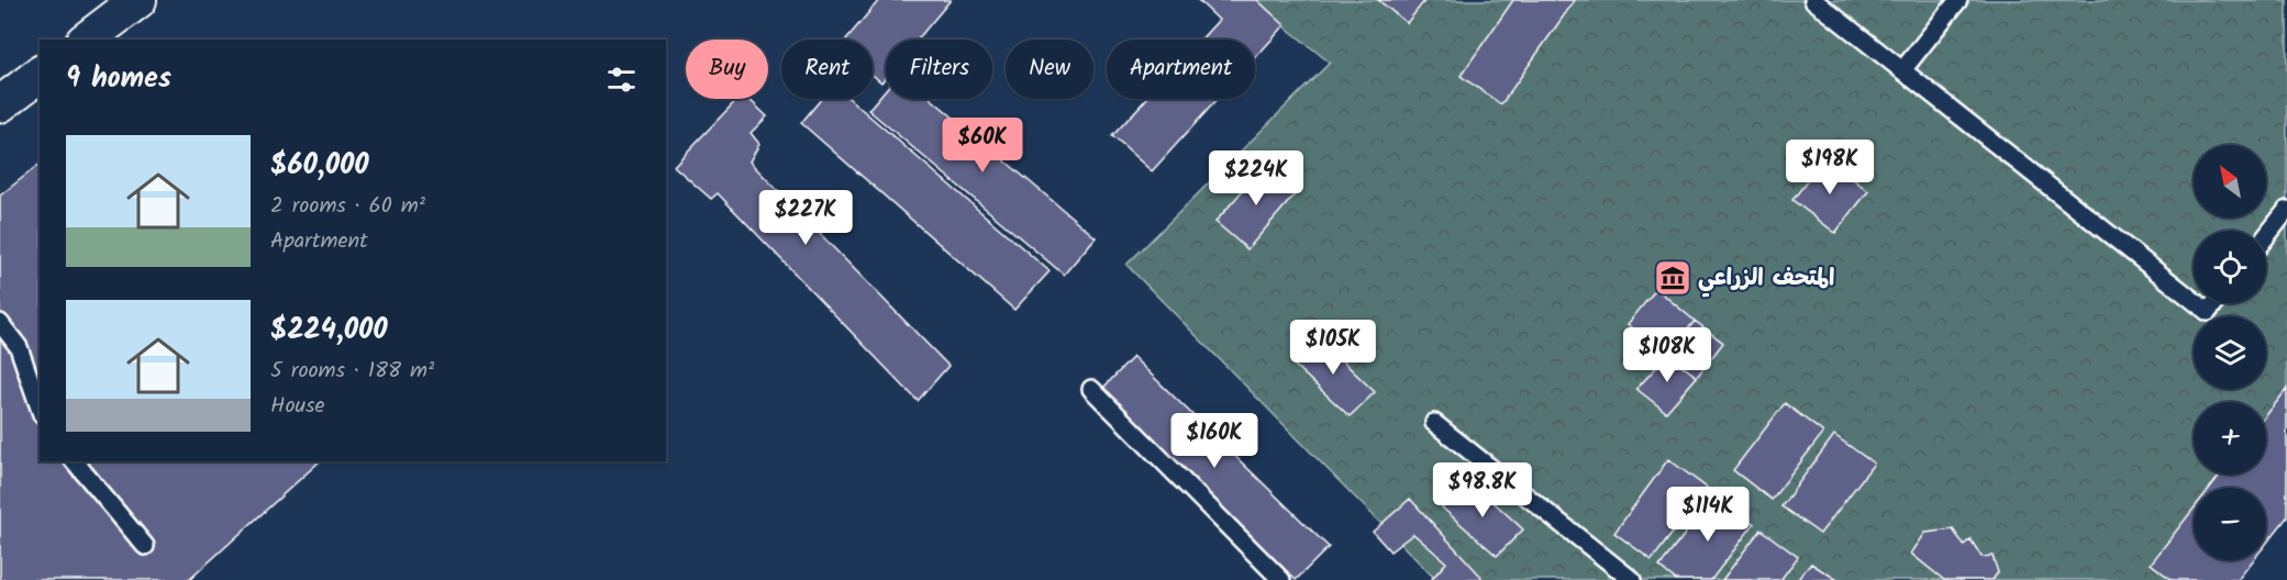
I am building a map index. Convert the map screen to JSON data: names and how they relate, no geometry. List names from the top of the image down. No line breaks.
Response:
{"places":{"museum":["المتحف الزراعي"]},"north":"top left","page":{"chip":["Buy","Rent","Filters","New","Apartment"],"heading":"9 homes","price":["$60K","$198K","$224K","$227K","$105K","$108K","$160K","$98.8K","$114K"],"list":[{"name":"$60,000","note":"2 rooms · 60 m² · Apartment"},{"name":"$224,000","note":"5 rooms · 188 m² · House"}],"map_buttons":["+","−"]}}
